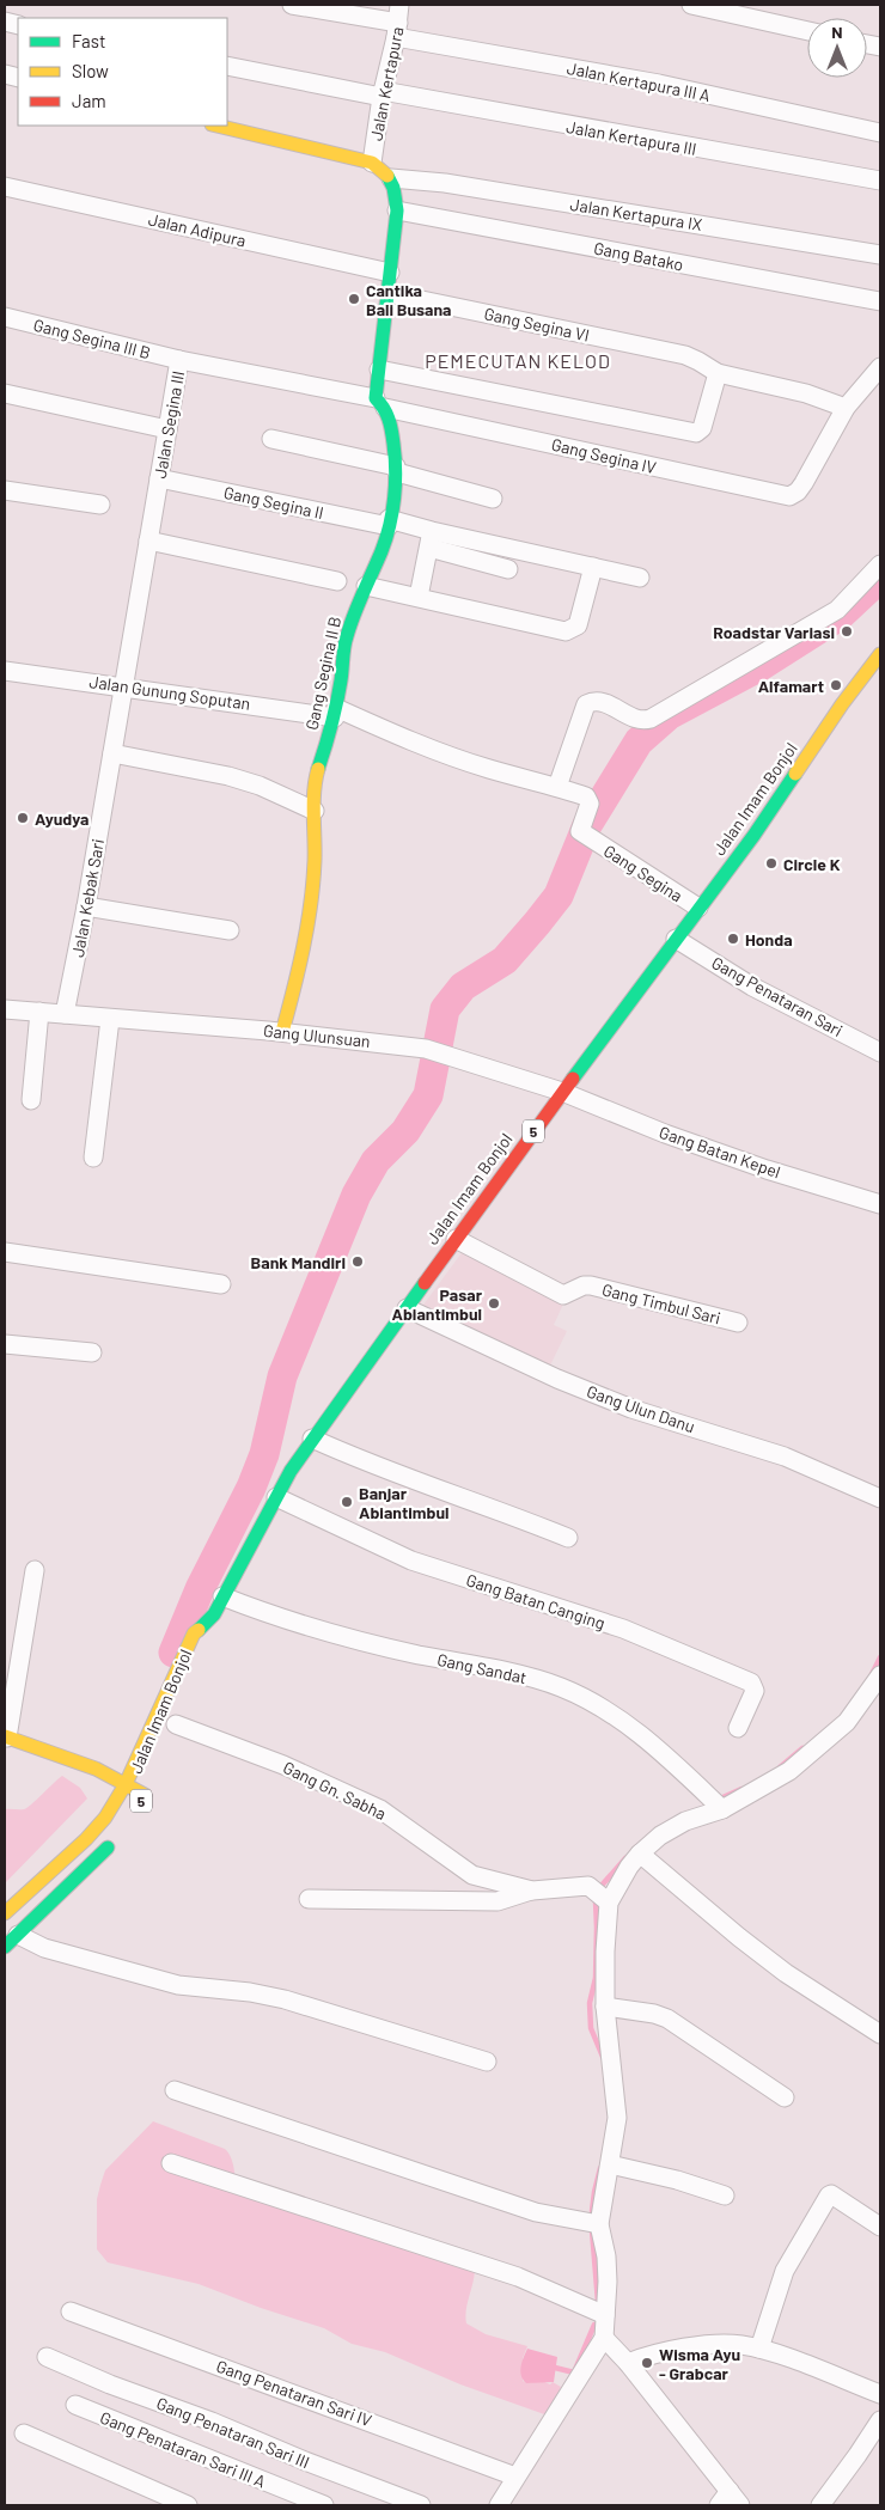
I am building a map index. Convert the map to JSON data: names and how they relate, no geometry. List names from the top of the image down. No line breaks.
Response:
{"streets":{"main road":["Gang Segina II B","Jalan Imam Bonjol","5"],"street":["Jalan Kertapura III A","Jalan Kertapura","Jalan Kertapura III","Jalan Kertapura IX","Jalan Adipura","Gang Batako","Gang Segina VI","Gang Segina III B","Jalan Segina III","Gang Segina IV","Gang Segina II","Jalan Gunung Soputan","Gang Segina","Jalan Kebak Sari","Gang Penataran Sari","Gang Ulunsuan","Gang Batan Kepel","Gang Timbul Sari","Gang Ulun Danu","Gang Batan Canging","Gang Sandat","Gang Gn. Sabha","Gang Penataran Sari IV","Gang Penataran Sari III","Gang Penataran Sari III A"]},"crossings":[["Jalan Kertapura III A","Jalan Kertapura"],["Jalan Kertapura","Jalan Kertapura III"],["Jalan Kertapura IX","Gang Segina II B"],["Jalan Adipura","Gang Segina II B"],["Gang Batako","Gang Segina II B"],["Gang Segina VI","Gang Segina IV"],["Gang Segina VI","Gang Segina II B"],["Gang Segina III B","Jalan Segina III"],["Jalan Segina III","Gang Segina IV"],["Jalan Segina III","Gang Segina II"],["Jalan Segina III","Gang Segina II B"],["Jalan Segina III","Jalan Gunung Soputan"],["Jalan Segina III","Jalan Kebak Sari"],["Gang Segina IV","Gang Segina II B"],["Gang Segina II","Gang Segina II B"],["Gang Segina II B","Jalan Gunung Soputan"],["Gang Segina II B","Gang Ulunsuan"],["Jalan Gunung Soputan","Gang Segina"],["Jalan Gunung Soputan","Jalan Kebak Sari"],["Jalan Imam Bonjol","Gang Segina"],["Jalan Imam Bonjol","Gang Penataran Sari"],["Jalan Imam Bonjol","Gang Ulunsuan"],["Jalan Imam Bonjol","Gang Batan Kepel"],["Jalan Imam Bonjol","Gang Timbul Sari"],["Jalan Imam Bonjol","Gang Ulun Danu"],["Jalan Imam Bonjol","Gang Batan Canging"],["Jalan Imam Bonjol","Gang Sandat"],["Jalan Kebak Sari","Gang Ulunsuan"],["Gang Ulunsuan","Gang Batan Kepel"]],"districts":["PEMECUTAN KELOD"],"places":["Cantika Bali Busana","Roadstar Variasi","Alfamart","Ayudya","Circle K","Honda","Bank Mandiri","Pasar Abiantimbul","Banjar Abiantimbul","Wisma Ayu - Grabcar"],"legend":["Fast","Slow","Jam"],"north":"top"}
